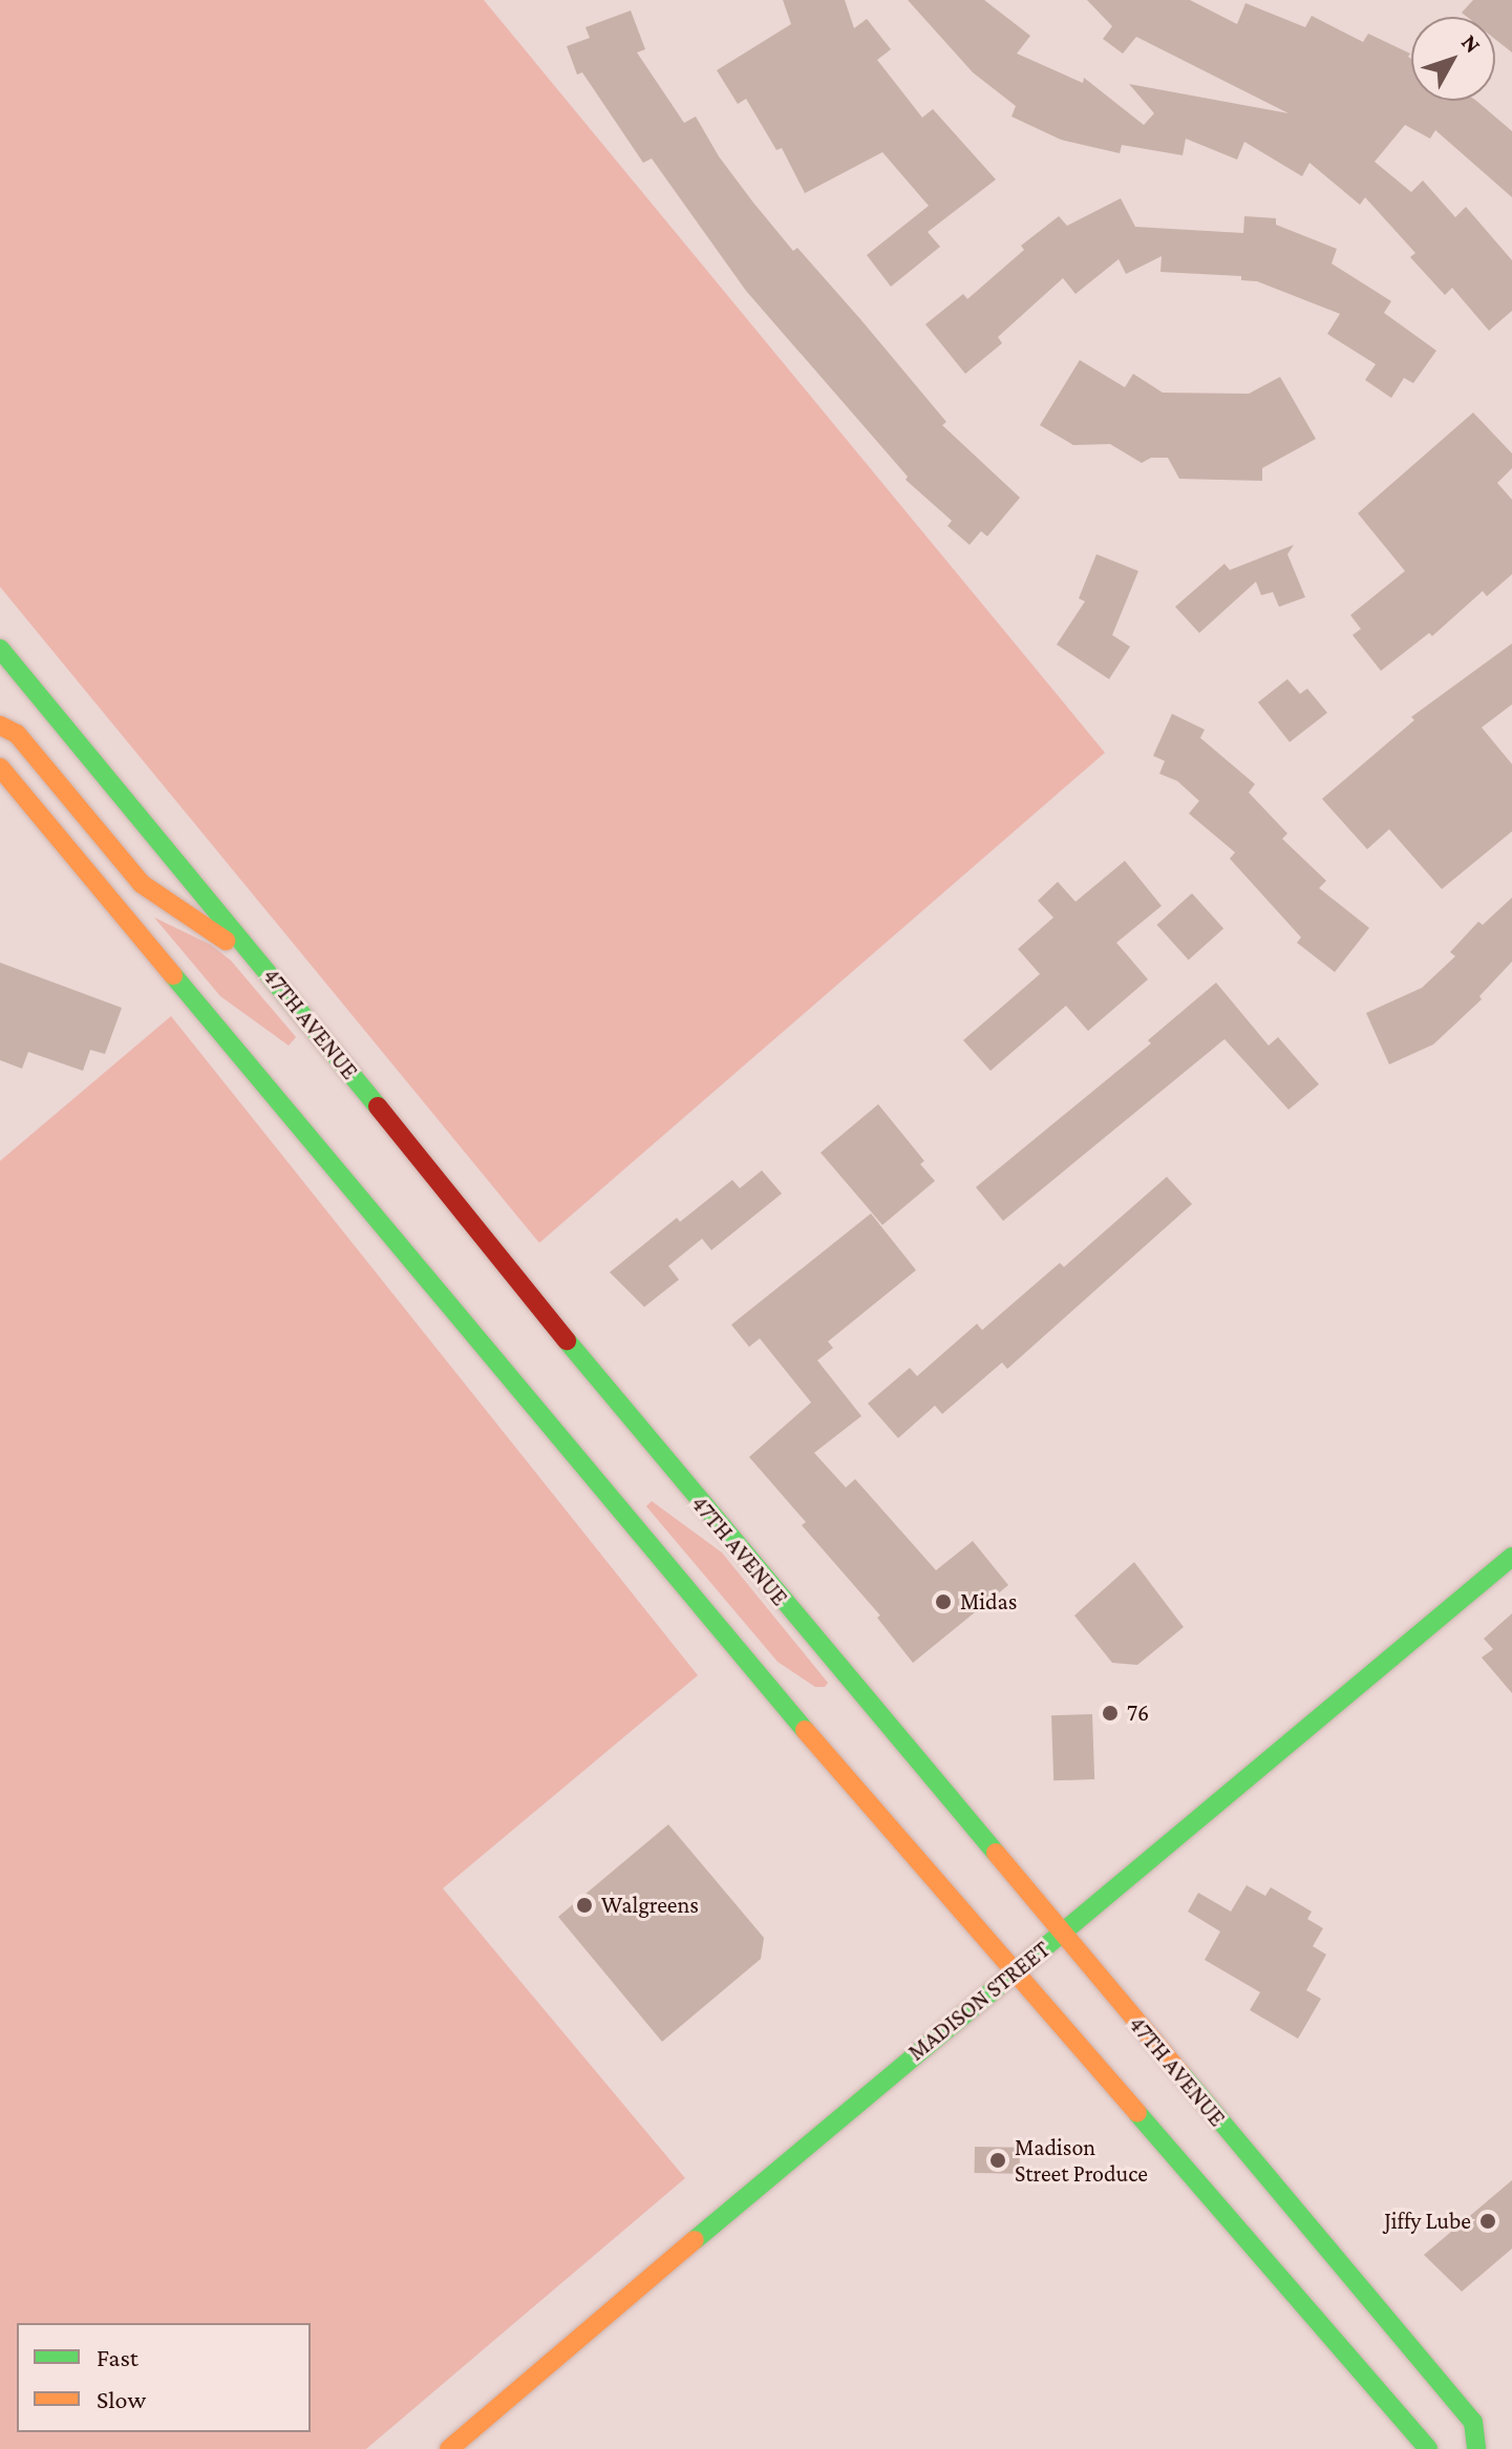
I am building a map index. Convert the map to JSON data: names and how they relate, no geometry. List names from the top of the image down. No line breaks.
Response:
{"streets":{"main road":["47TH AVENUE","MADISON STREET"]},"crossings":[["47TH AVENUE","MADISON STREET"]],"places":["Midas","76","Walgreens","Madison Street Produce","Jiffy Lube"],"legend":["Fast","Slow"],"north":"top right"}
